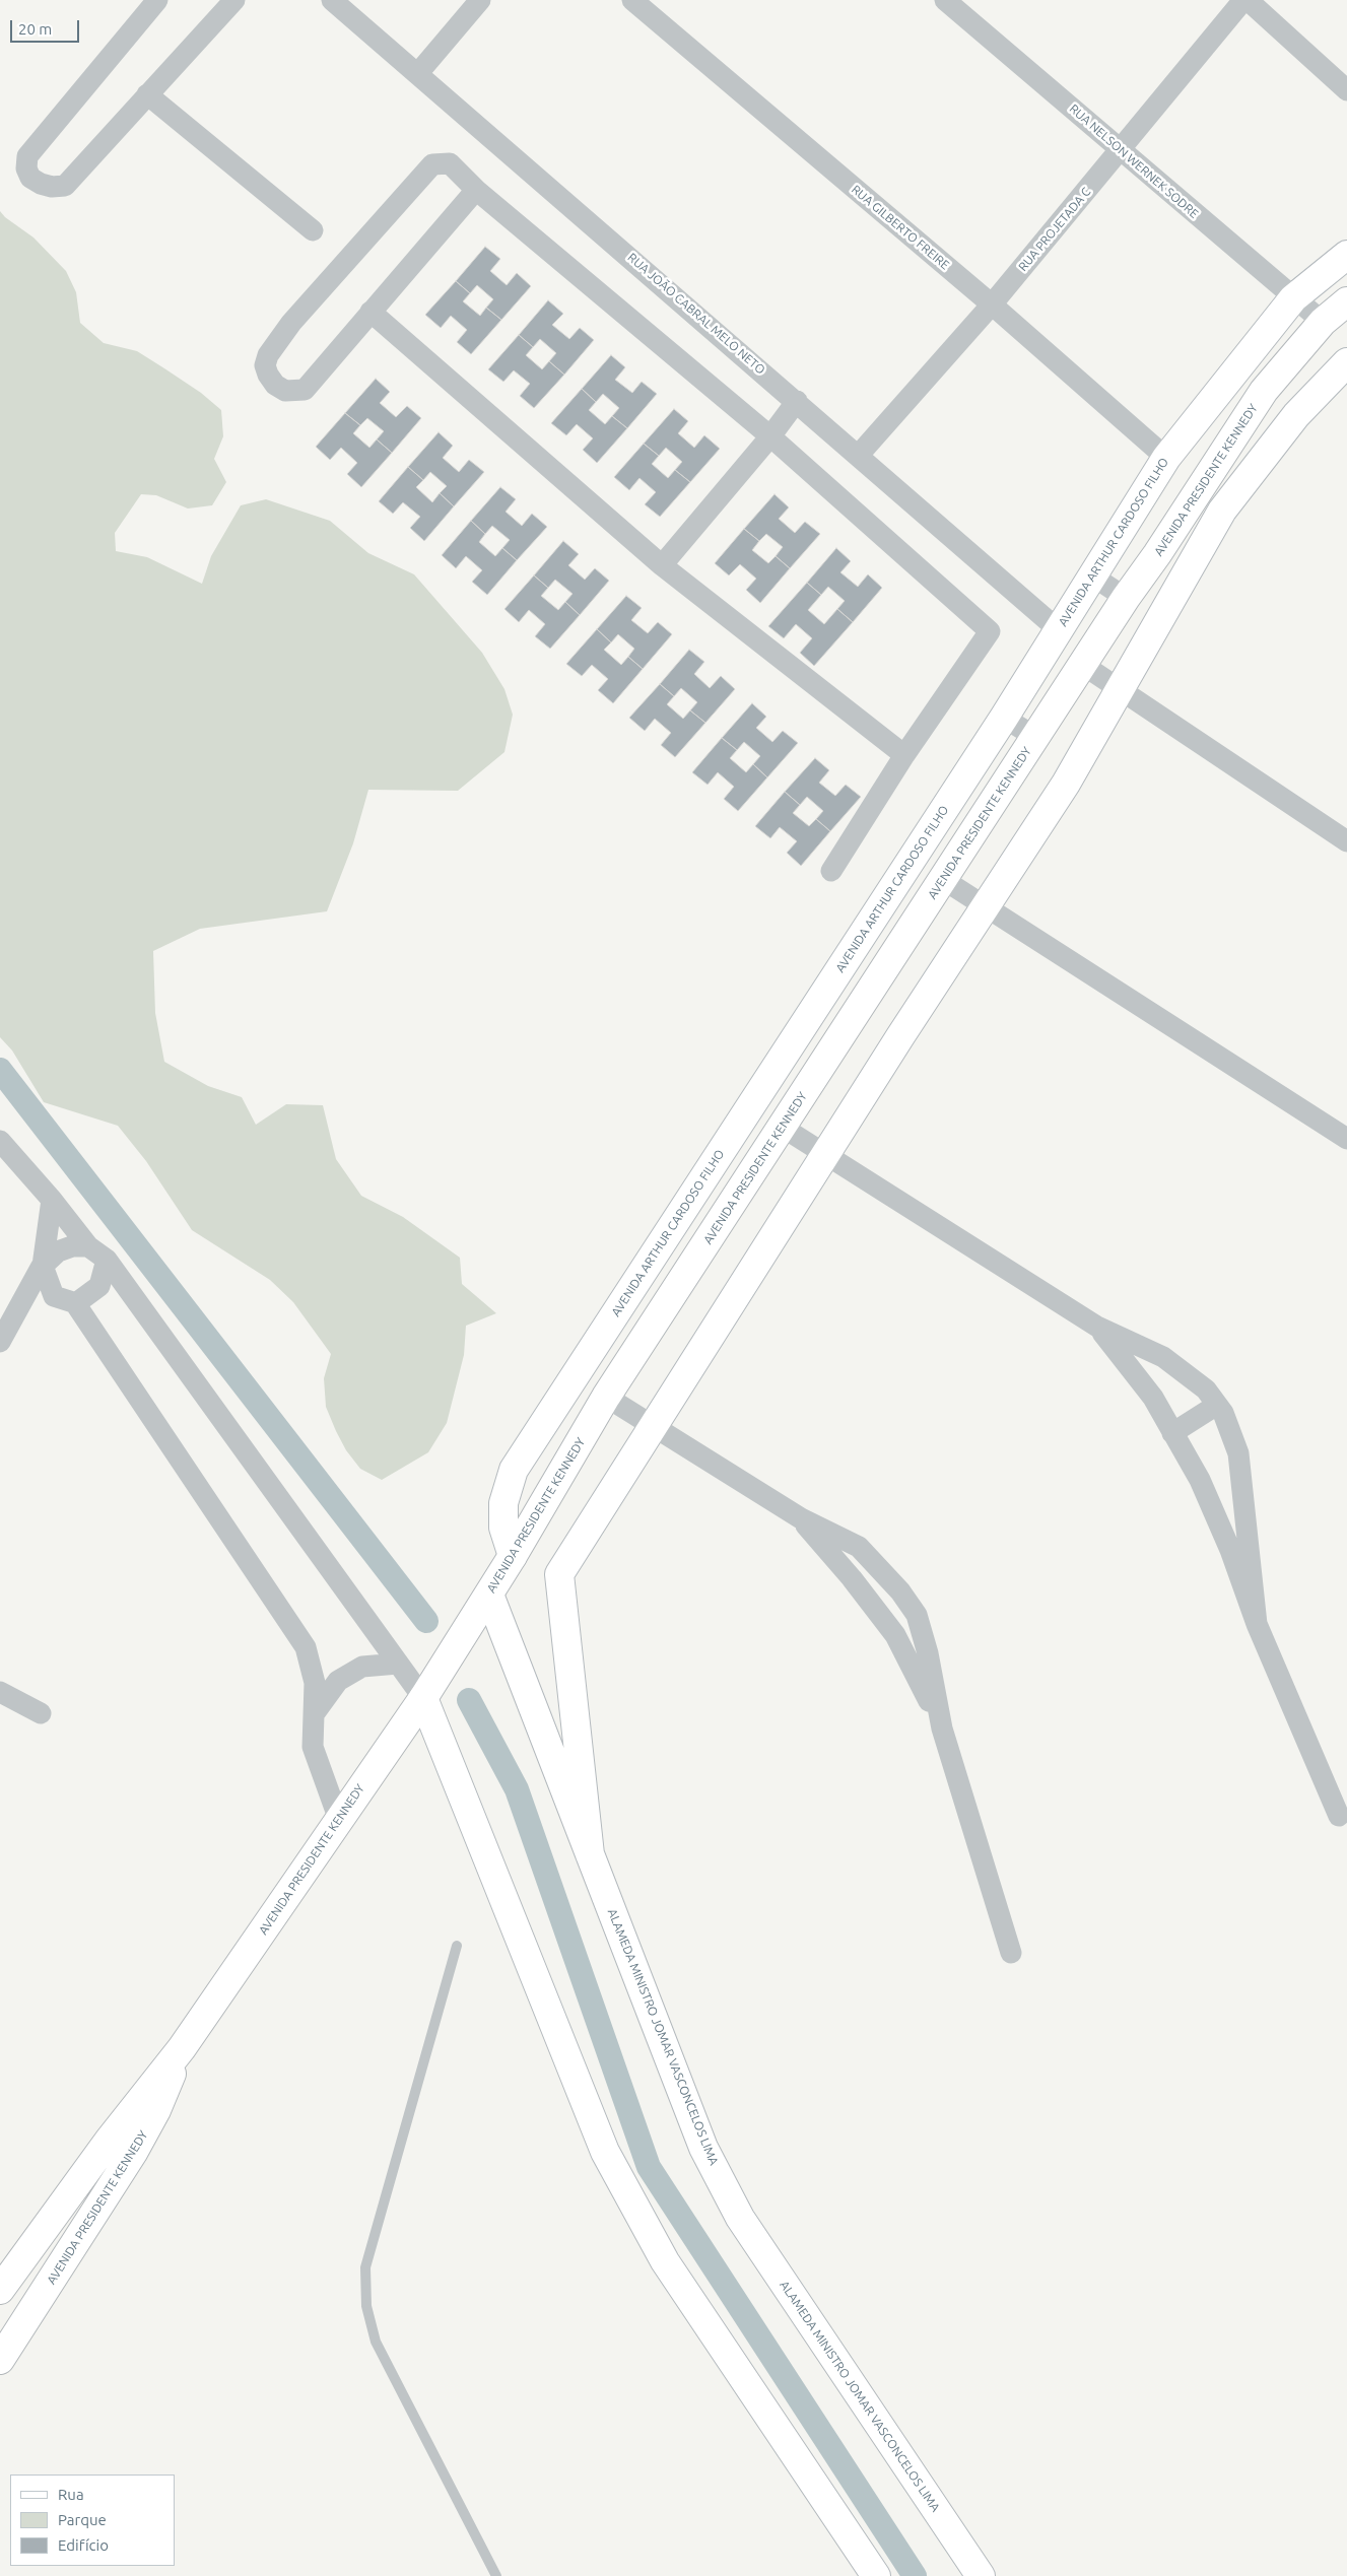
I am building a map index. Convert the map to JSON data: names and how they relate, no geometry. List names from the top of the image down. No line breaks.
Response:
{"streets":{"main road":["AVENIDA PRESIDENTE KENNEDY","AVENIDA ARTHUR CARDOSO FILHO","ALAMEDA MINISTRO JOMAR VASCONCELOS LIMA"],"street":["RUA NELSON WERNEK SODRE","RUA GILBERTO FREIRE","RUA PROJETADA C","RUA JOÃO CABRAL MELO NETO"]},"crossings":[["RUA NELSON WERNEK SODRE","RUA PROJETADA C"],["RUA NELSON WERNEK SODRE","AVENIDA PRESIDENTE KENNEDY"],["RUA NELSON WERNEK SODRE","AVENIDA ARTHUR CARDOSO FILHO"],["RUA GILBERTO FREIRE","RUA PROJETADA C"],["RUA GILBERTO FREIRE","AVENIDA ARTHUR CARDOSO FILHO"],["RUA PROJETADA C","RUA JOÃO CABRAL MELO NETO"],["RUA JOÃO CABRAL MELO NETO","AVENIDA ARTHUR CARDOSO FILHO"],["AVENIDA PRESIDENTE KENNEDY","AVENIDA ARTHUR CARDOSO FILHO"],["AVENIDA PRESIDENTE KENNEDY","ALAMEDA MINISTRO JOMAR VASCONCELOS LIMA"]],"legend":["Rua","Parque","Edifício"],"scale_bar":"20 m"}
